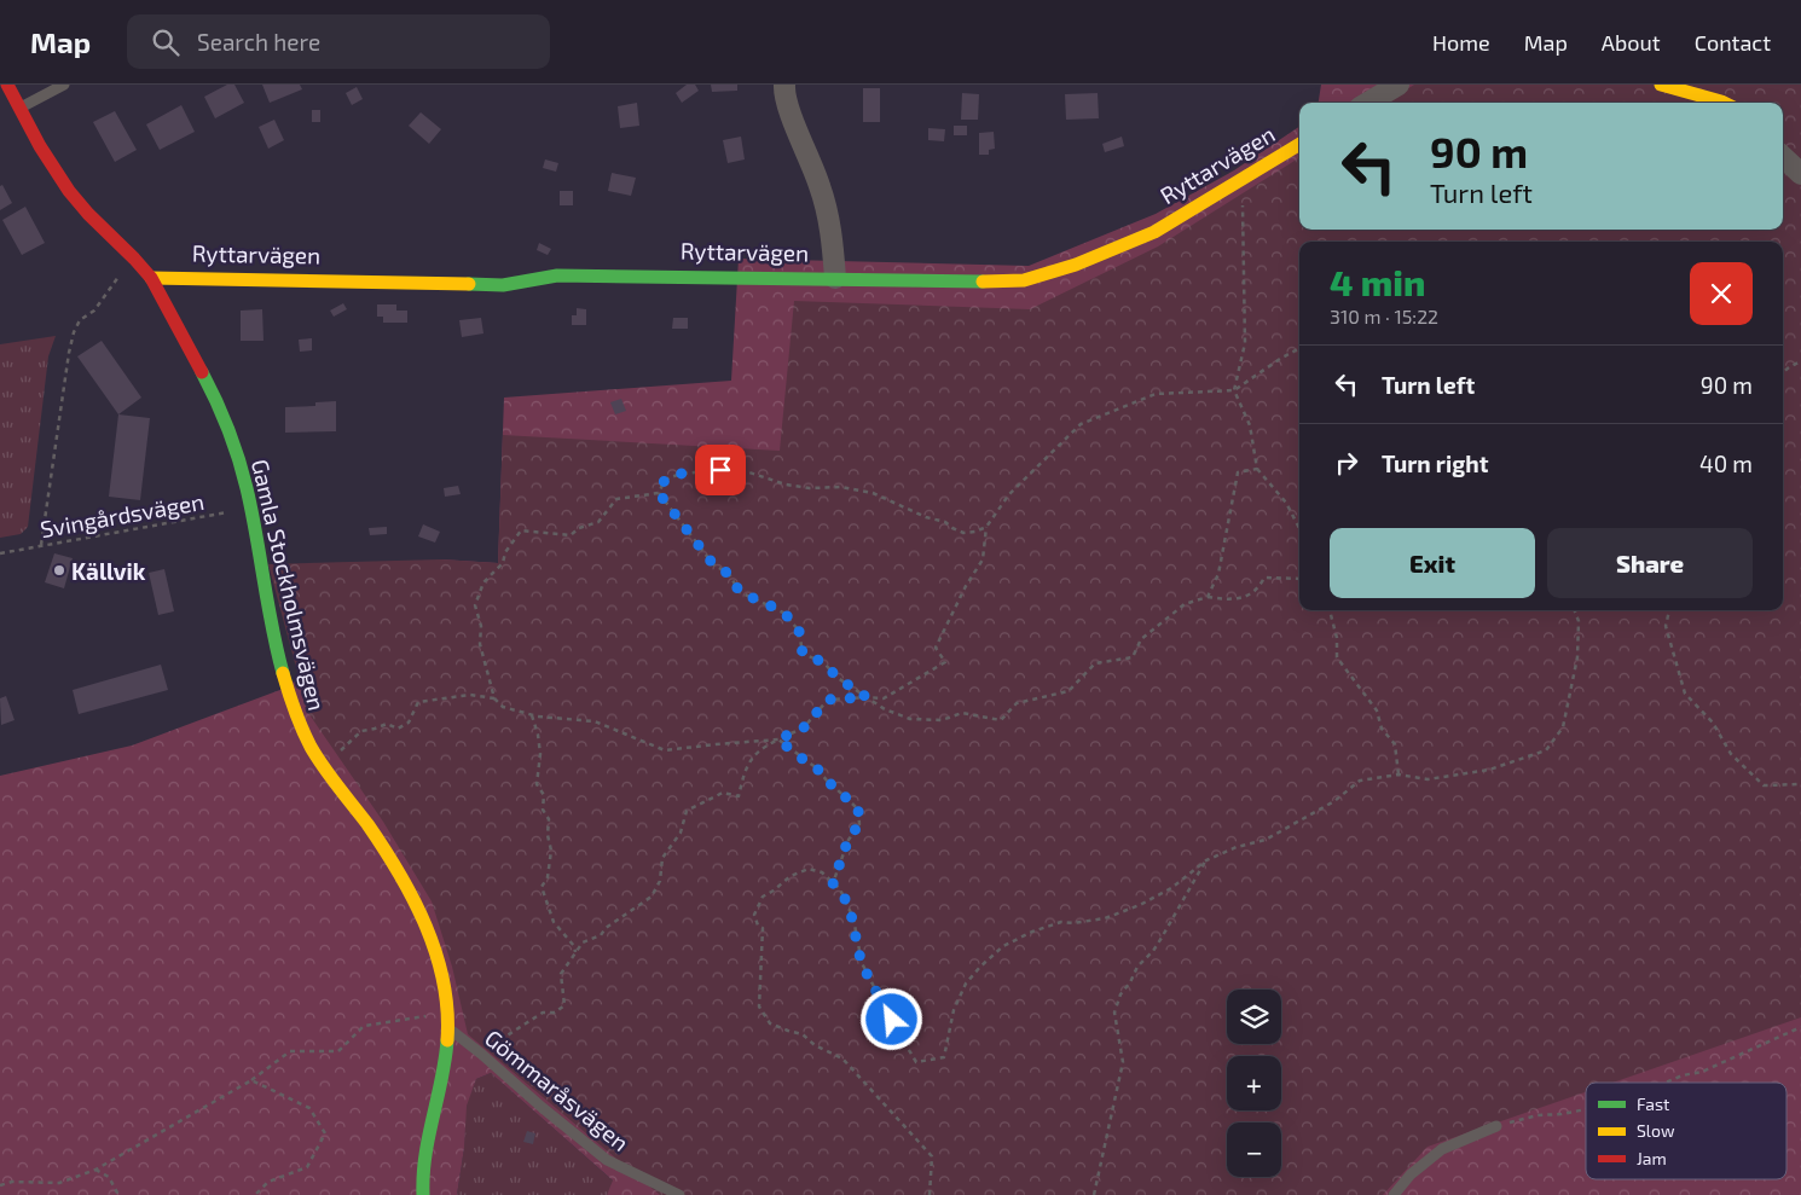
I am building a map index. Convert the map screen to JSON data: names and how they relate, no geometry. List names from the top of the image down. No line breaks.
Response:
{"streets":{"street":["Ryttarvägen","Gamla Stockholmsvägen"],"lane":["Gömmaråsvägen"],"path":["Svingårdsvägen"]},"crossings":[["Ryttarvägen","Gamla Stockholmsvägen"],["Svingårdsvägen","Gamla Stockholmsvägen"],["Gamla Stockholmsvägen","Gömmaråsvägen"]],"places":["Källvik"],"legend":["Fast","Slow","Jam"],"page":{"header":"Map","search":"Search here","nav":["Home","Map","About","Contact"],"turn":["90 m","Turn left"],"heading":["4 min","310 m · 15:22"],"list":[{"name":"Turn left","value":"90 m"},{"name":"Turn right","value":"40 m"}],"buttons":["Exit","Share"],"map_buttons":["+","−"]}}
